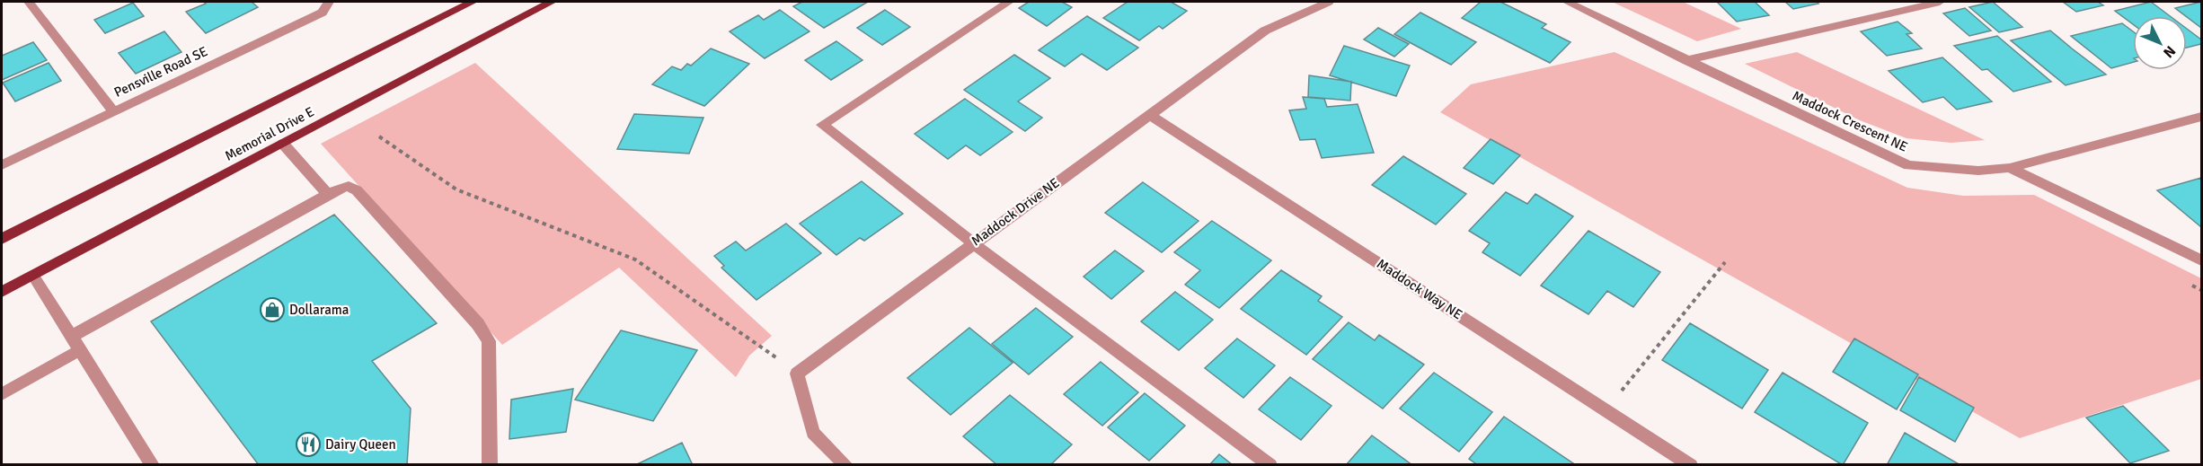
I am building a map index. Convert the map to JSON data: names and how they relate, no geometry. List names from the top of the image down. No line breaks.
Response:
{"streets":{"main road":["Memorial Drive E"],"street":["Pensville Road SE","Maddock Crescent NE","Maddock Drive NE","Maddock Way NE"]},"crossings":[["Maddock Drive NE","Maddock Way NE"]],"places":{"shop":["Dollarama"],"restaurant":["Dairy Queen"]},"north":"bottom right"}
